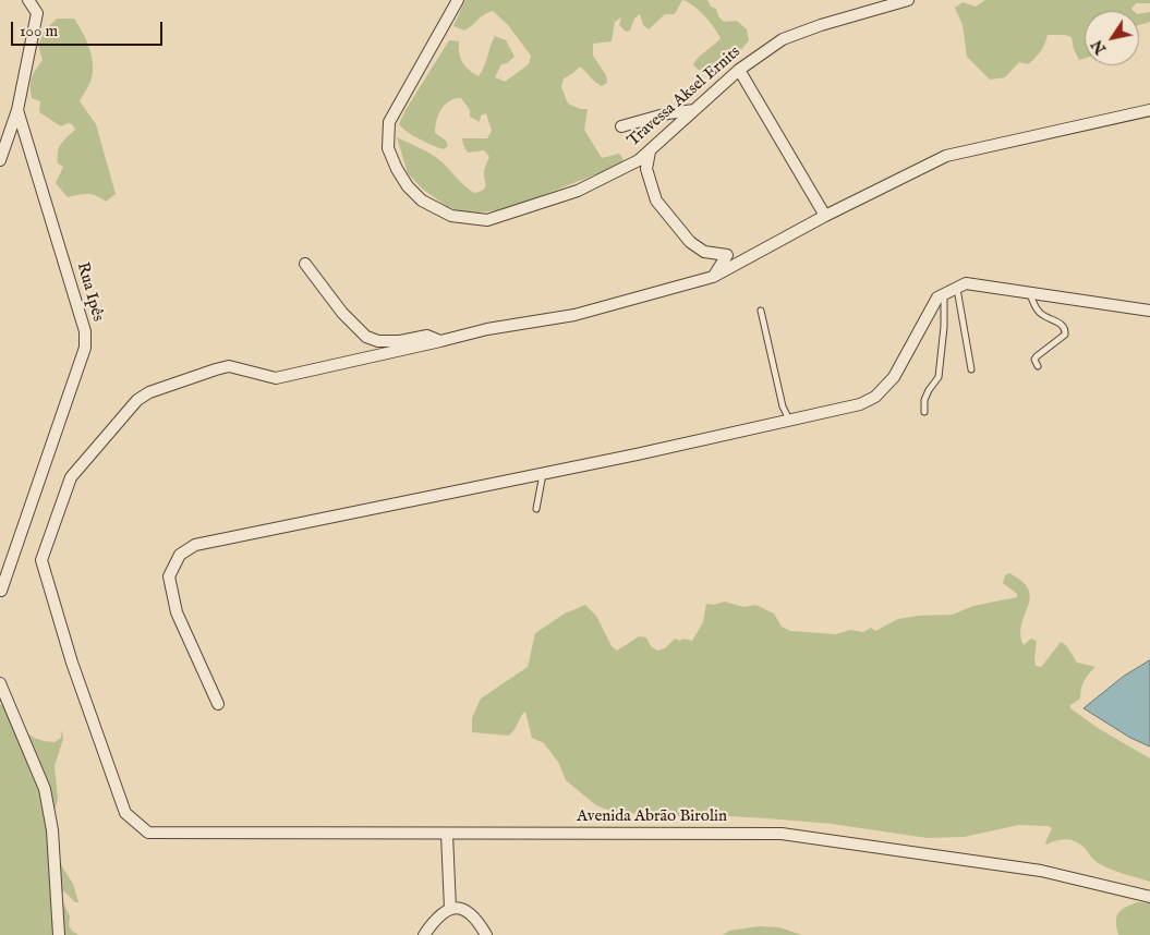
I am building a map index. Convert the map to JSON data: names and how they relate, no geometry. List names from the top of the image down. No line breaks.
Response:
{"streets":{"street":["Travessa Aksel Ernits","Rua Ipês","Avenida Abrão Birolin"]},"scale_bar":"100 m","north":"bottom left"}
